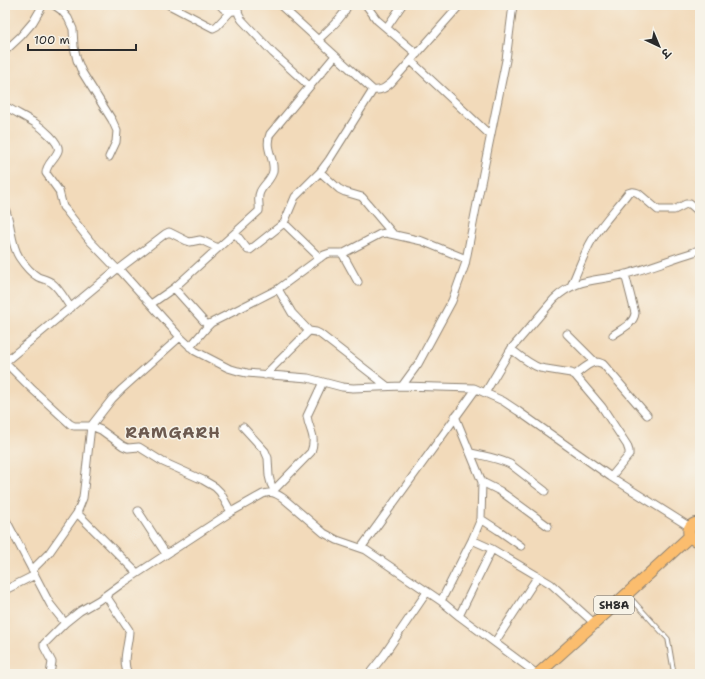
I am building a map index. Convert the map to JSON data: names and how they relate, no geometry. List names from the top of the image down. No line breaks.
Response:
{"streets":{"main road":["SH8A"]},"districts":["RAMGARH"],"scale_bar":"100 m","north":"bottom right"}
